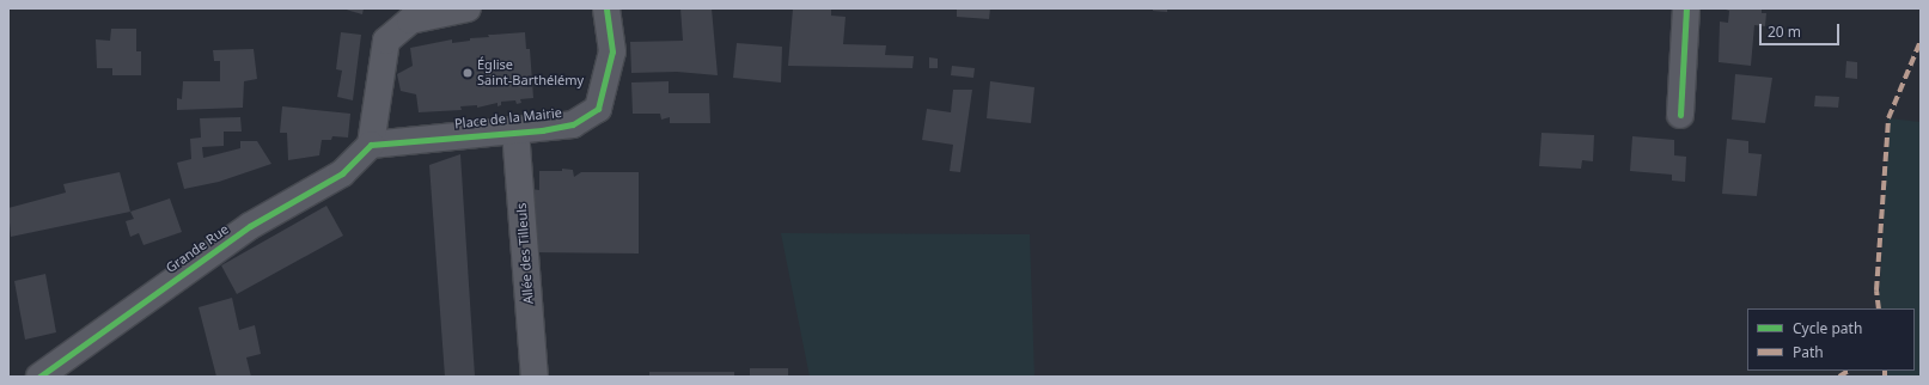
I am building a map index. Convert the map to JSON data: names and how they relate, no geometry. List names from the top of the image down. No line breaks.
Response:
{"streets":{"street":["Place de la Mairie","Grande Rue","Allée des Tilleuls"]},"crossings":[["Place de la Mairie","Grande Rue"],["Place de la Mairie","Allée des Tilleuls"]],"places":["Église Saint-Barthélémy"],"legend":["Cycle path","Path"],"scale_bar":"20 m"}
